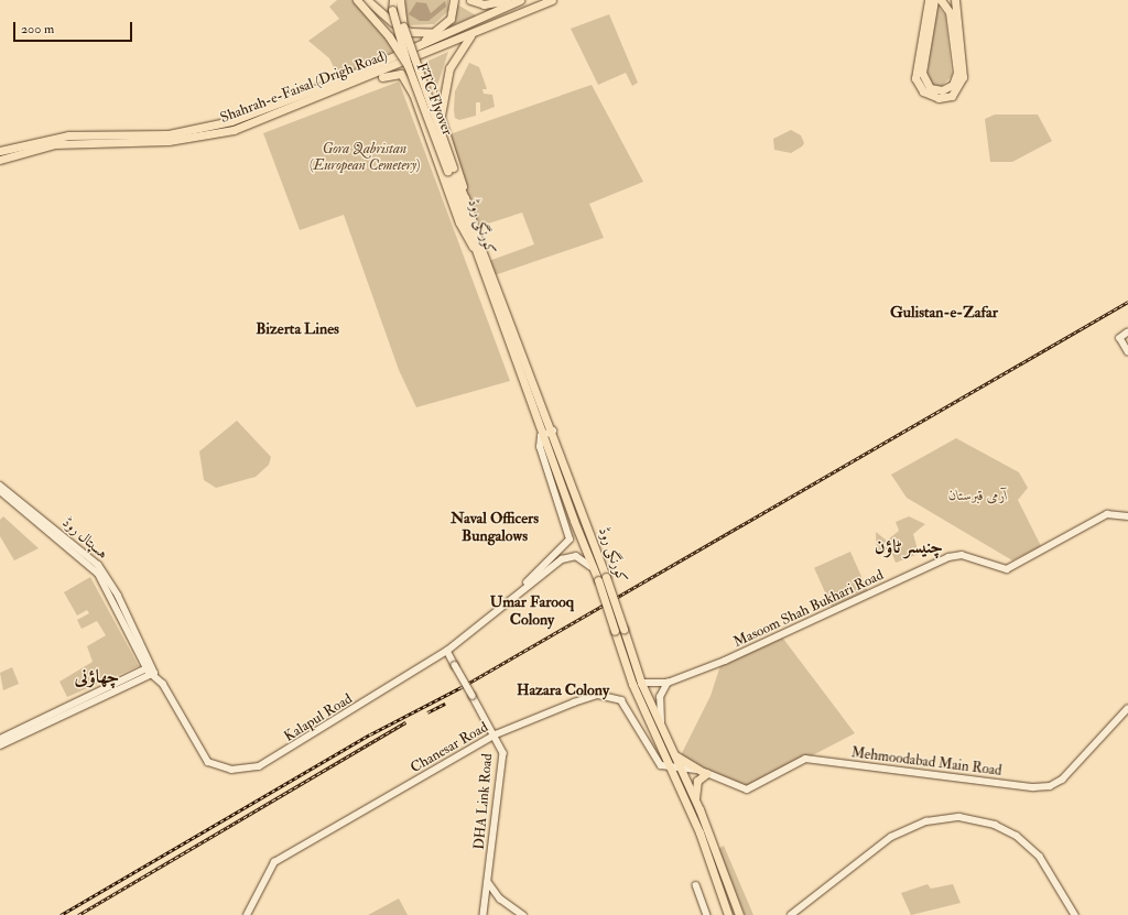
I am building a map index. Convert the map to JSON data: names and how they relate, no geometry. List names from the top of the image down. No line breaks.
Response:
{"streets":{"main road":["Shahrah-e-Faisal (Drigh Road)","FTC Flyover","کورنگی روڈ","ہسپتال روڈ","Mehmoodabad Main Road"],"street":["Masoom Shah Bukhari Road","Kalapul Road","Chanesar Road","DHA Link Road"]},"crossings":[["FTC Flyover","کورنگی روڈ"],["کورنگی روڈ","Masoom Shah Bukhari Road"],["کورنگی روڈ","Chanesar Road"],["ہسپتال روڈ","Kalapul Road"],["Kalapul Road","DHA Link Road"],["Chanesar Road","DHA Link Road"]],"districts":["Gulistan-e-Zafar","Bizerta Lines","Naval Officers Bungalows","چنیسر ٹاؤن","Umar Farooq Colony","چھاؤنی","Hazara Colony"],"parks":["Gora Qabristan (European Cemetery)","آرمی قبرستان"],"scale_bar":"200 m"}
